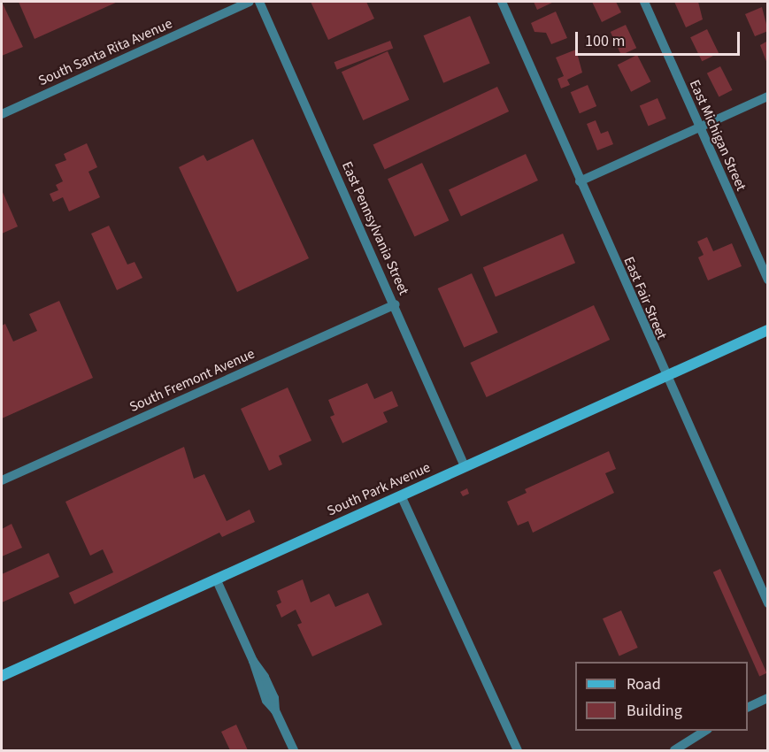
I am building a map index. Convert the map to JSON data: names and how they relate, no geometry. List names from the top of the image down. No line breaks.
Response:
{"streets":{"main road":["South Park Avenue"],"street":["South Santa Rita Avenue","East Michigan Street","East Pennsylvania Street","East Fair Street","South Fremont Avenue"]},"crossings":[["East Pennsylvania Street","South Fremont Avenue"],["East Pennsylvania Street","South Park Avenue"],["East Fair Street","South Park Avenue"]],"legend":["Road","Building"],"scale_bar":"100 m"}
